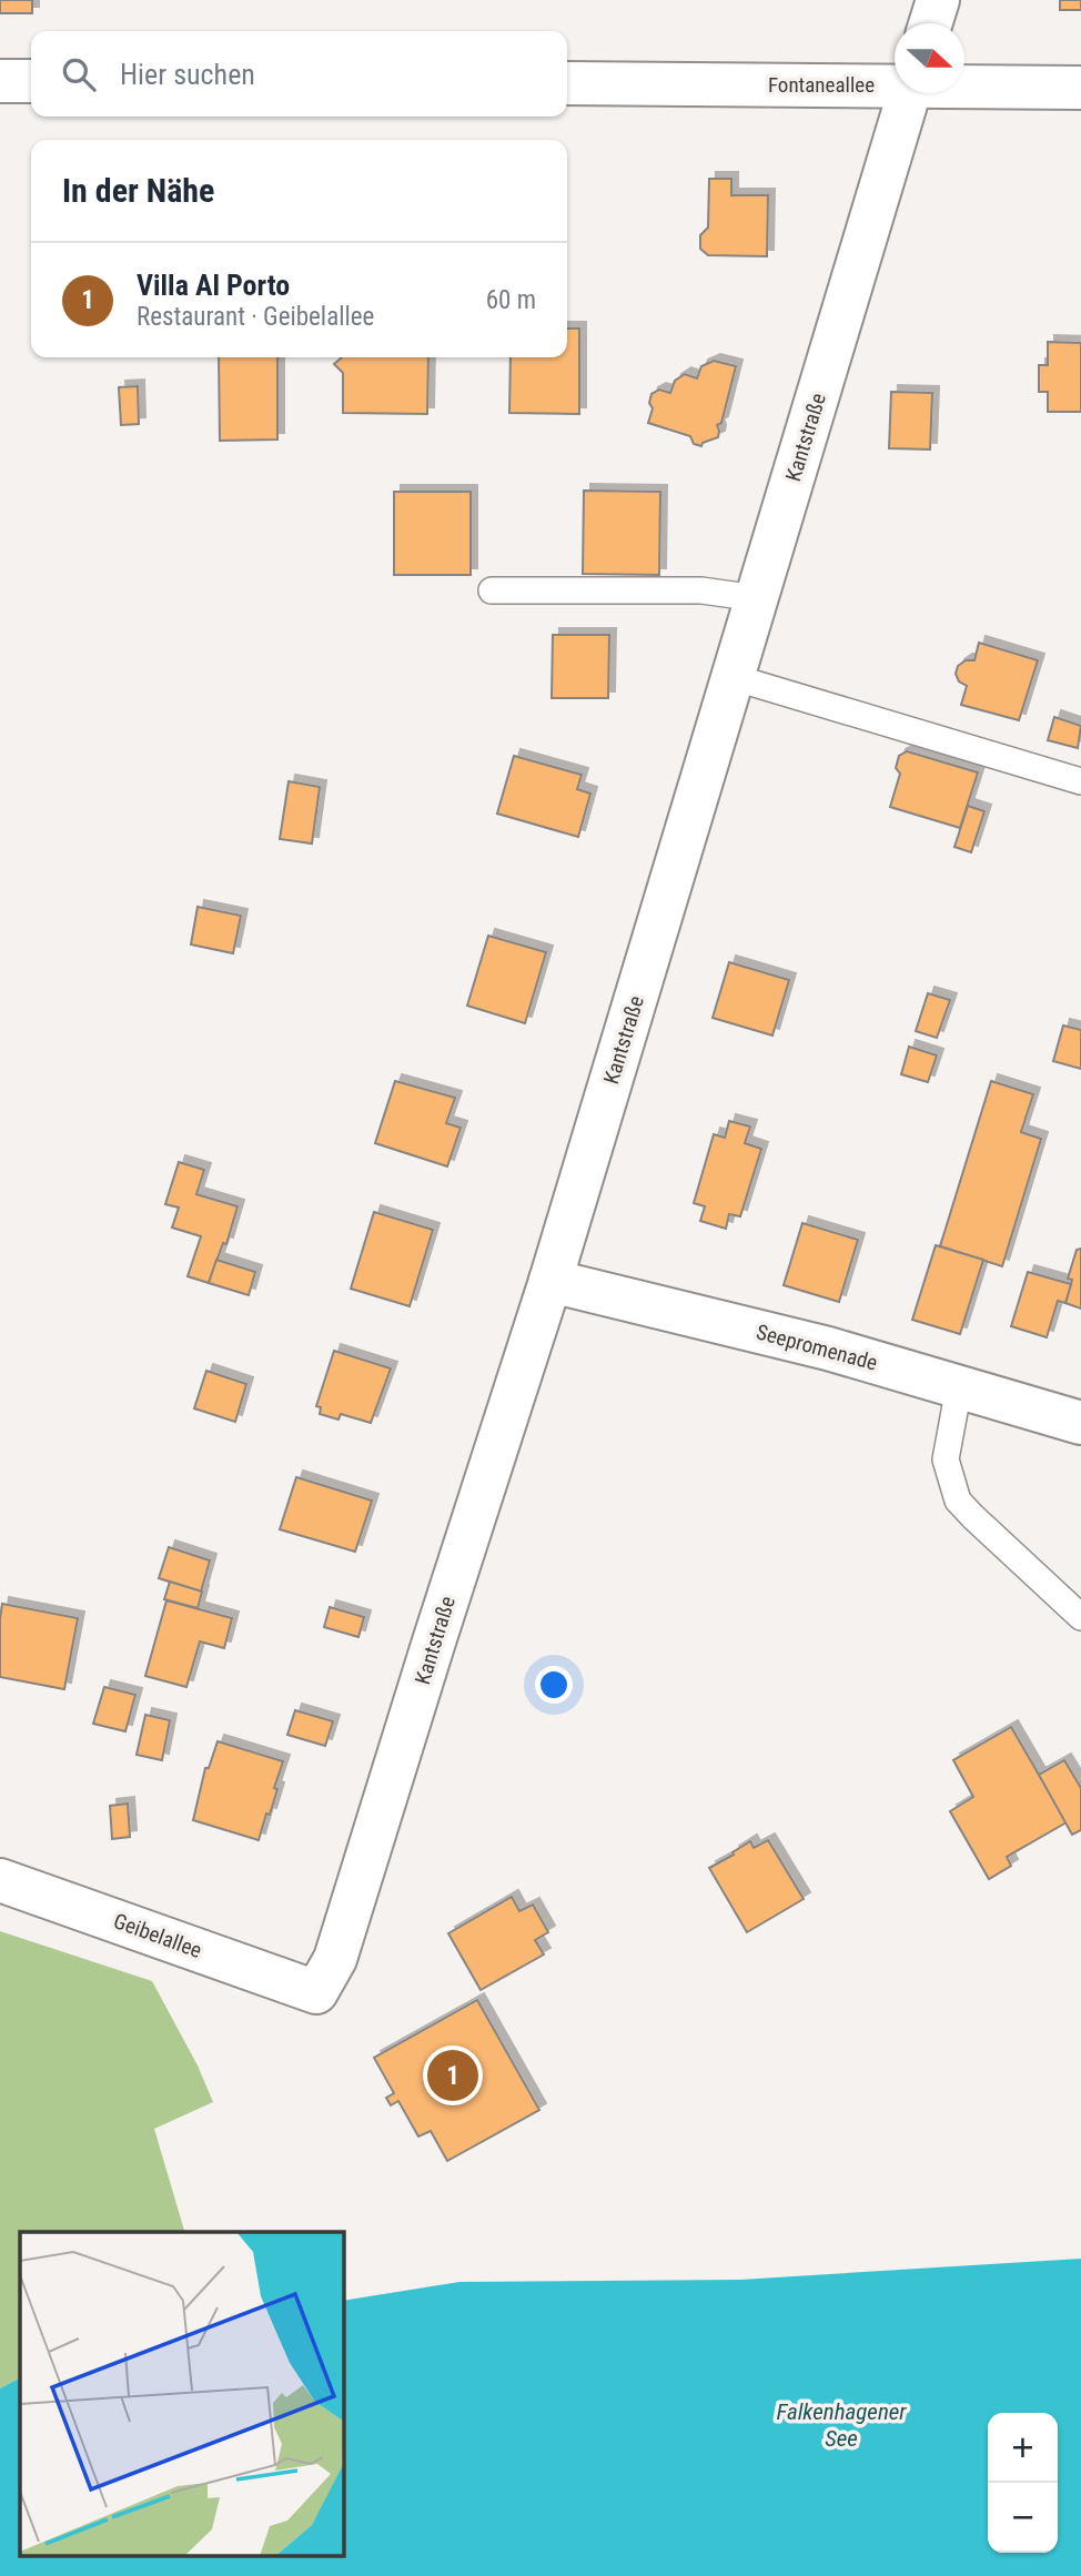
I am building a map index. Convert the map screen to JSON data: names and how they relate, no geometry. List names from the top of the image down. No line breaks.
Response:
{"streets":{"street":["Fontaneallee","Kantstraße","Seepromenade","Geibelallee"]},"crossings":[["Kantstraße","Seepromenade"],["Kantstraße","Geibelallee"]],"water":["Falkenhagener See"],"north":"right","page":{"search":"Hier suchen","heading":"In der Nähe","list":[{"mark":"1","name":"Villa Al Porto","note":"Restaurant · Geibelallee","value":"60 m"}],"pins":"1","map_buttons":["+","−"]}}
